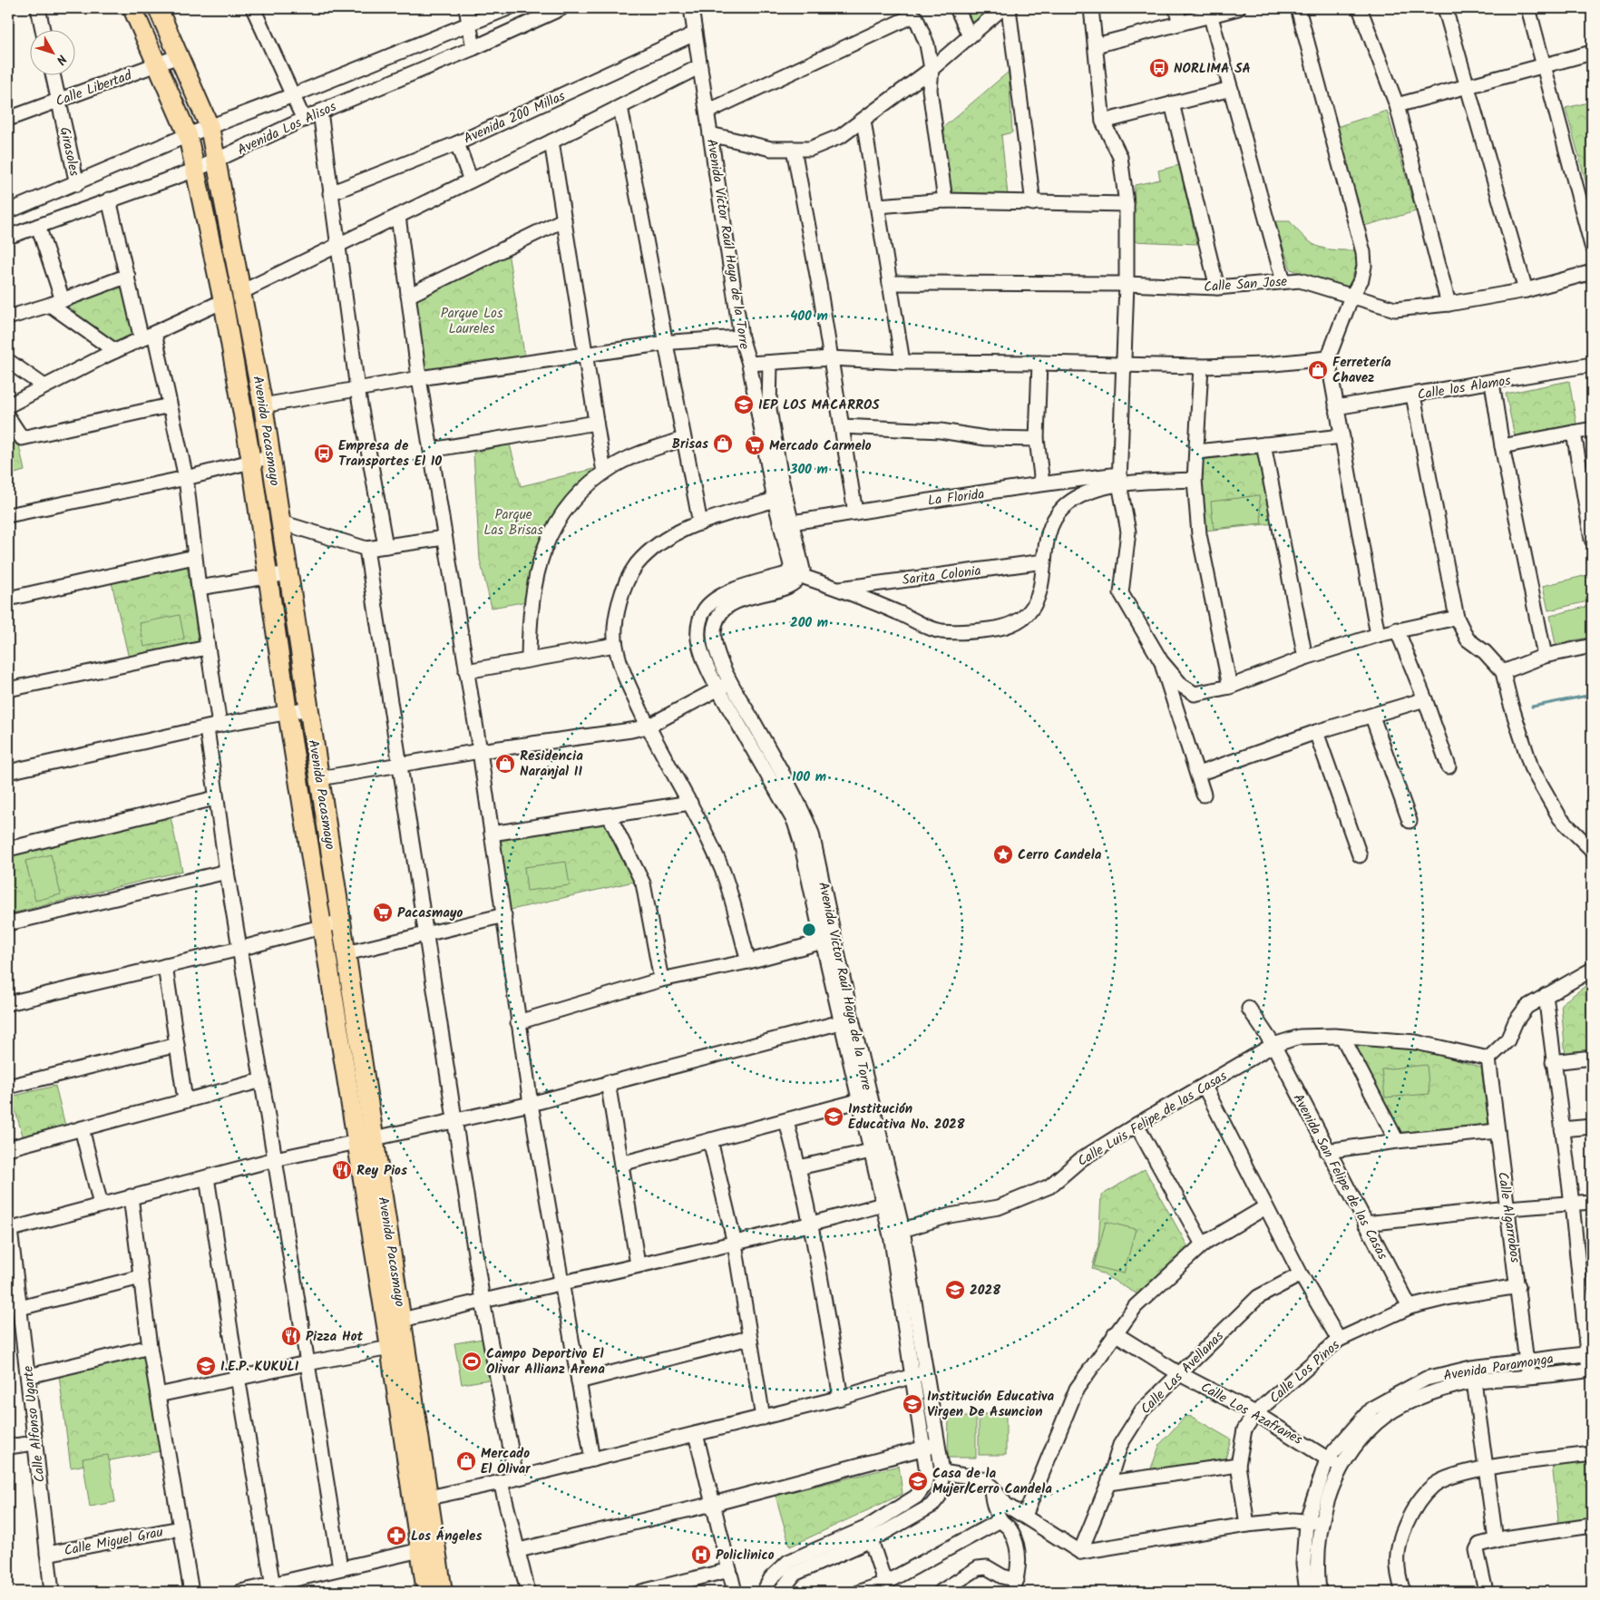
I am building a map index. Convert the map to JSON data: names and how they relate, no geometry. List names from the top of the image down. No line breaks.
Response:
{"streets":{"main road":["Avenida Pacasmayo"],"street":["Calle Libertad","Avenida 200 Millas","Avenida Los Alisos","Girasoles","Avenida Víctor Raúl Haya de la Torre","Calle San Jose","Calle los Alamos","La Florida","Sarita Colonia","Calle Luis Felipe de las Casas","Avenida San Felipe de las Casas","Calle Algarrobos","Avenida Paramonga","Calle Los Pinos","Calle Las Avellanas","Calle Los Azafranes","Calle Alfonso Ugarte","Calle Miguel Grau"]},"crossings":[["Calle Libertad","Girasoles"],["Calle Libertad","Avenida Pacasmayo"],["Avenida 200 Millas","Avenida Víctor Raúl Haya de la Torre"],["Avenida Los Alisos","Girasoles"],["Avenida Los Alisos","Avenida Pacasmayo"],["Calle Luis Felipe de las Casas","Avenida San Felipe de las Casas"],["Calle Luis Felipe de las Casas","Calle Algarrobos"],["Avenida San Felipe de las Casas","Calle Los Pinos"],["Calle Algarrobos","Avenida Paramonga"],["Calle Algarrobos","Calle Los Pinos"],["Avenida Paramonga","Calle Los Azafranes"],["Calle Los Pinos","Calle Los Azafranes"],["Calle Las Avellanas","Calle Los Azafranes"],["Calle Alfonso Ugarte","Calle Miguel Grau"]],"parks":["Parque Los Laureles","Parque Las Brisas"],"places":{"bus stop":["NORLIMA SA","Empresa de Transportes El 10"],"shop":["Ferretería Chavez","Brisas","Residencia Naranjal II","Mercado El Olivar"],"school or university":["IEP LOS MACARROS","Institución Educativa No. 2028","2028","I.E.P. KUKULI","Institución Educativa Virgen De Asuncion","Casa de la Mujer/Cerro Candela"],"supermarket":["Mercado Carmelo","Pacasmayo"],"place":["Cerro Candela"],"restaurant":["Rey Pios","Pizza Hot"],"sports":["Campo Deportivo El Olivar Allianz Arena"],"pharmacy":["Los Ángeles"],"hospital":["Policlinico"]},"north":"bottom right","rings":["400 m","300 m","200 m","100 m"]}
